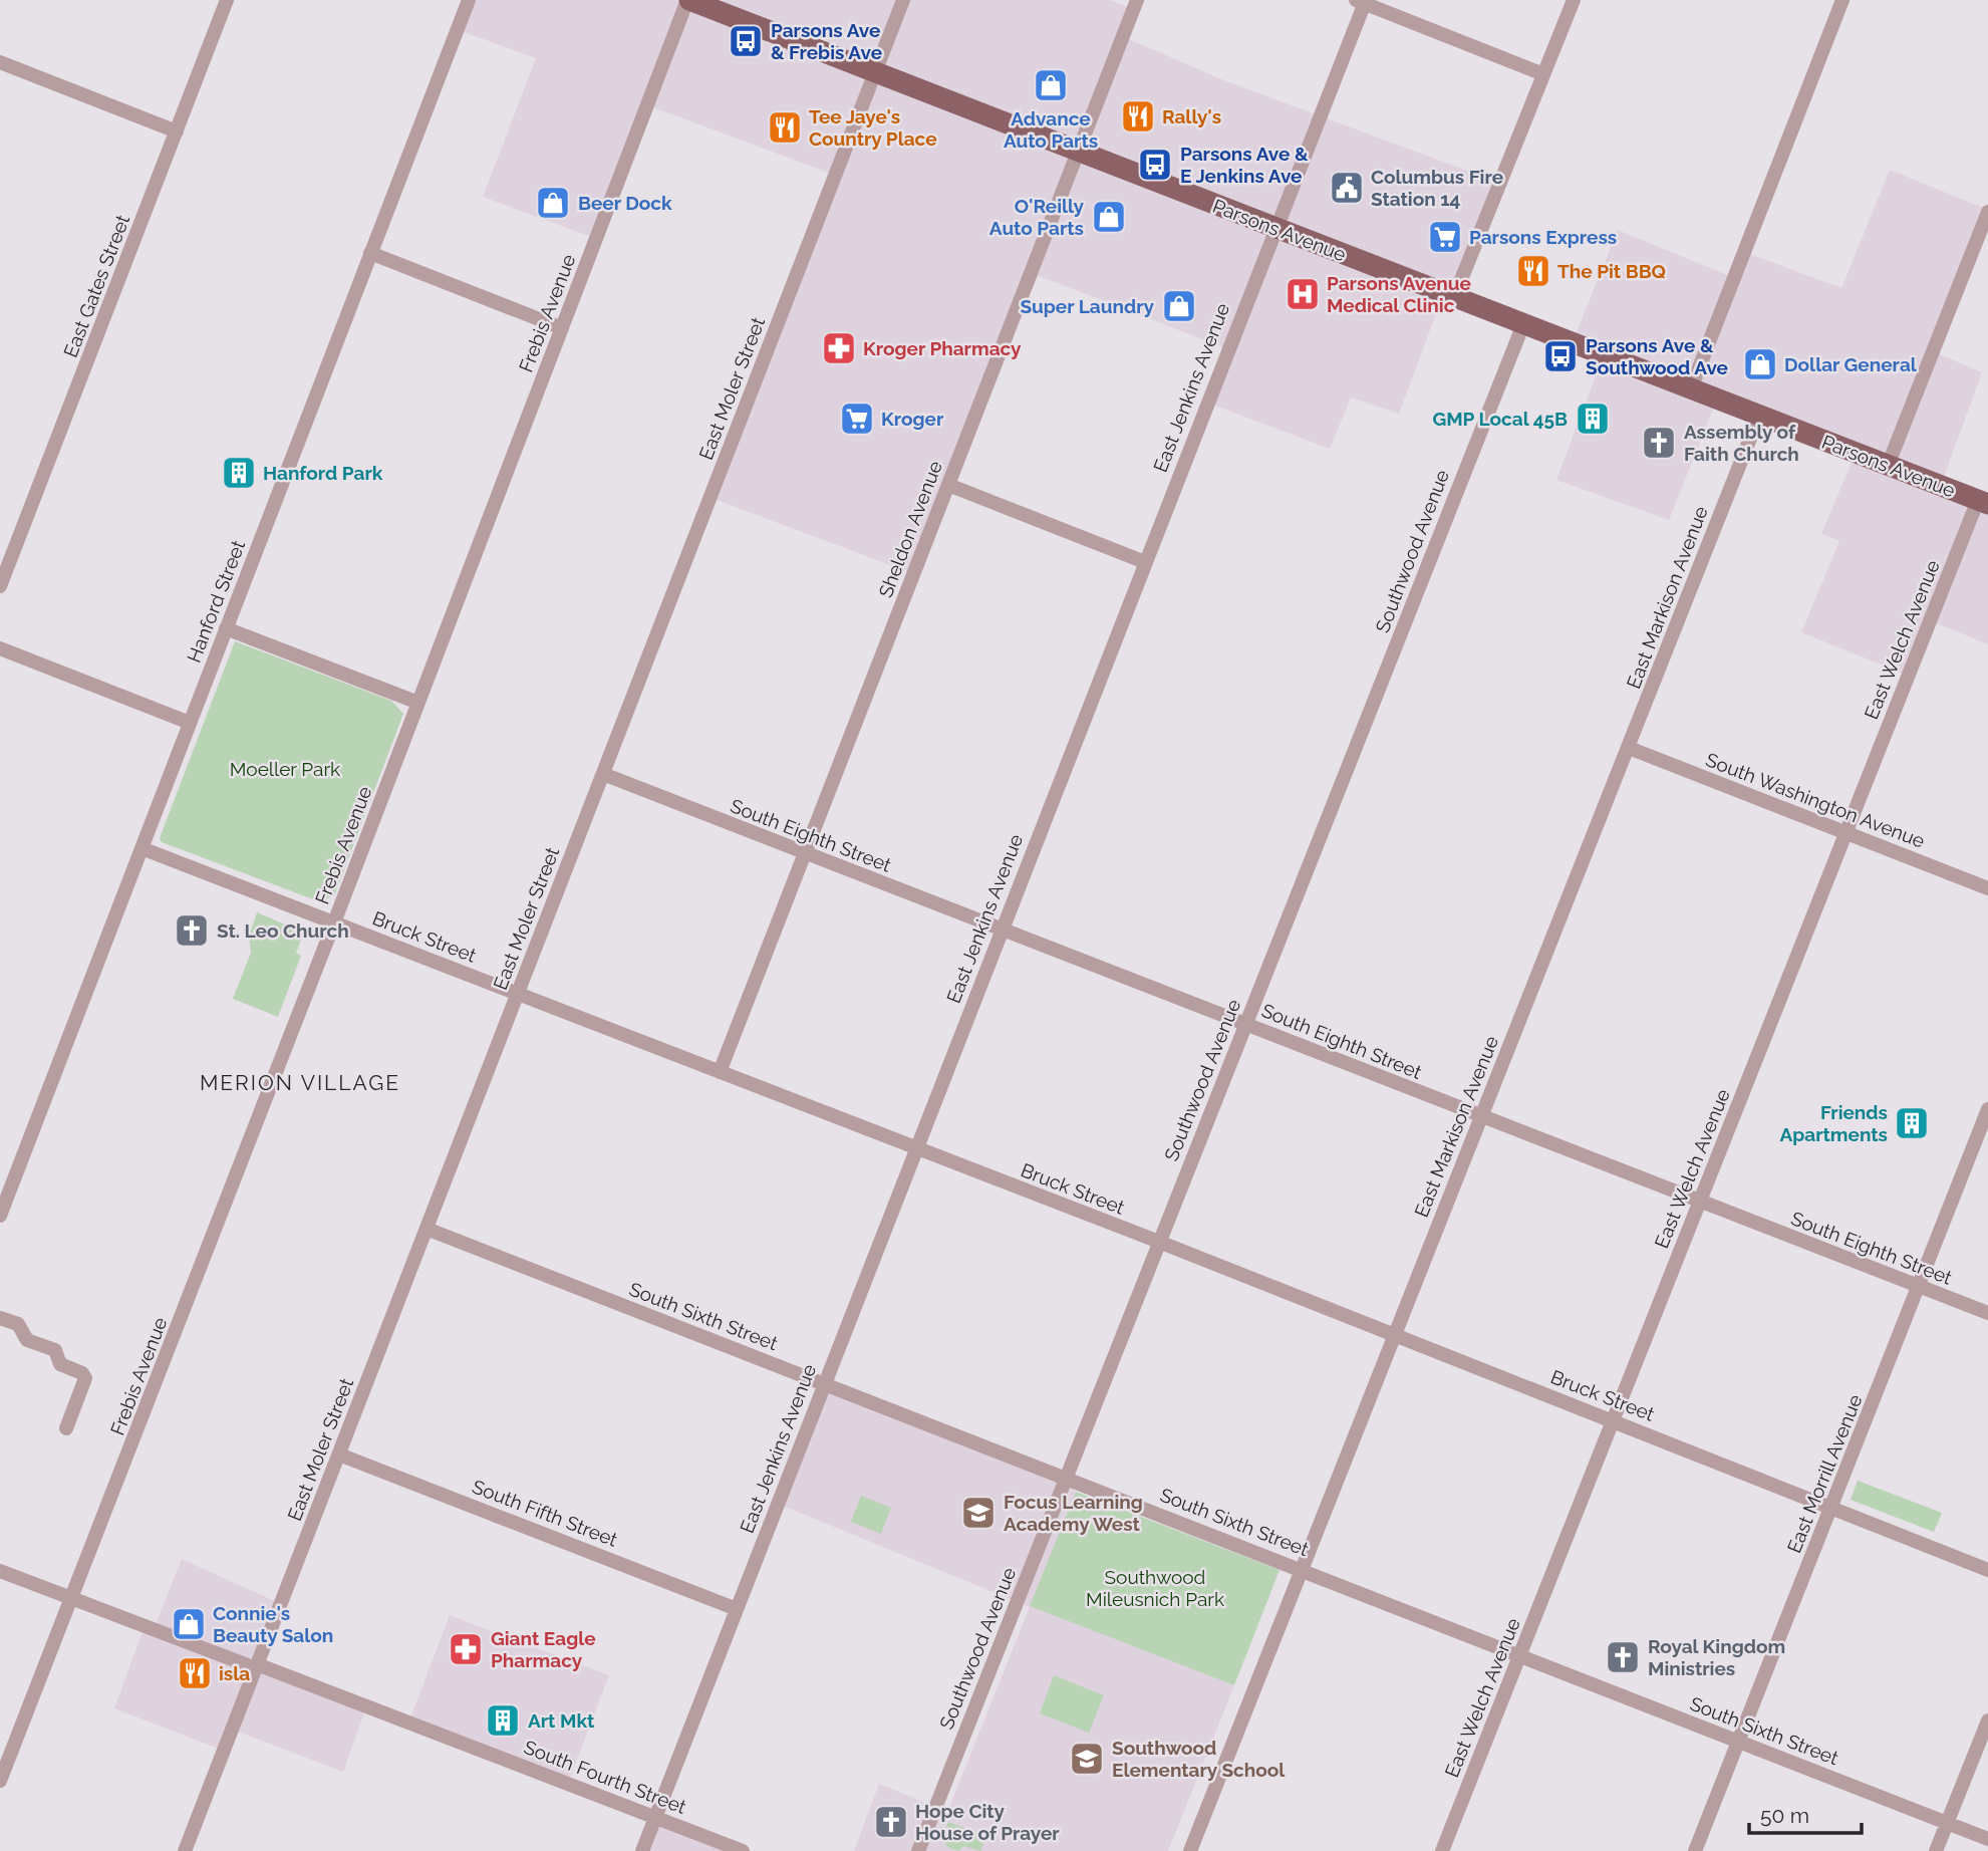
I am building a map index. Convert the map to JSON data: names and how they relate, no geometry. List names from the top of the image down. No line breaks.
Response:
{"streets":{"main road":["Parsons Avenue"],"street":["East Gates Street","Frebis Avenue","East Jenkins Avenue","East Moler Street","Sheldon Avenue","Southwood Avenue","East Markison Avenue","Hanford Street","East Welch Avenue","South Washington Avenue","South Eighth Street","Bruck Street","South Sixth Street","East Morrill Avenue","South Fifth Street","South Fourth Street"]},"crossings":[["Parsons Avenue","Frebis Avenue"],["Parsons Avenue","East Jenkins Avenue"],["Parsons Avenue","East Moler Street"],["Parsons Avenue","Sheldon Avenue"],["Parsons Avenue","Southwood Avenue"],["Parsons Avenue","East Markison Avenue"],["Parsons Avenue","East Welch Avenue"],["Frebis Avenue","Bruck Street"],["Frebis Avenue","South Fourth Street"],["East Jenkins Avenue","South Eighth Street"],["East Jenkins Avenue","Bruck Street"],["East Jenkins Avenue","South Sixth Street"],["East Jenkins Avenue","South Fifth Street"],["East Jenkins Avenue","South Fourth Street"],["East Moler Street","South Eighth Street"],["East Moler Street","Bruck Street"],["East Moler Street","South Sixth Street"],["East Moler Street","South Fifth Street"],["East Moler Street","South Fourth Street"],["Sheldon Avenue","South Eighth Street"],["Sheldon Avenue","Bruck Street"],["Southwood Avenue","South Eighth Street"],["Southwood Avenue","Bruck Street"],["Southwood Avenue","South Sixth Street"],["East Markison Avenue","South Washington Avenue"],["East Markison Avenue","South Eighth Street"],["East Markison Avenue","Bruck Street"],["East Markison Avenue","South Sixth Street"],["Hanford Street","Bruck Street"],["East Welch Avenue","South Washington Avenue"],["East Welch Avenue","South Eighth Street"],["East Welch Avenue","Bruck Street"],["East Welch Avenue","South Sixth Street"],["South Eighth Street","East Morrill Avenue"],["Bruck Street","East Morrill Avenue"],["South Sixth Street","East Morrill Avenue"]],"districts":["MERION VILLAGE"],"parks":["Moeller Park","Southwood Mileusnich Park"],"places":{"bus stop":["Parsons Ave & Frebis Ave","Parsons Ave & E Jenkins Ave","Parsons Ave & Southwood Ave"],"shop":["Advance Auto Parts","Beer Dock","O'Reilly Auto Parts","Super Laundry","Dollar General","Connie's Beauty Salon"],"restaurant":["Rally's","Tee Jaye's Country Place","The Pit BBQ","isla"],"public building":["Columbus Fire Station 14"],"supermarket":["Parsons Express","Kroger"],"hospital":["Parsons Avenue Medical Clinic"],"pharmacy":["Kroger Pharmacy","Giant Eagle Pharmacy"],"building":["GMP Local 45B","Hanford Park","Friends Apartments","Art Mkt"],"church":["Assembly of Faith Church","St. Leo Church","Royal Kingdom Ministries","Hope City House of Prayer"],"school or university":["Focus Learning Academy West","Southwood Elementary School"]},"scale_bar":"50 m"}
